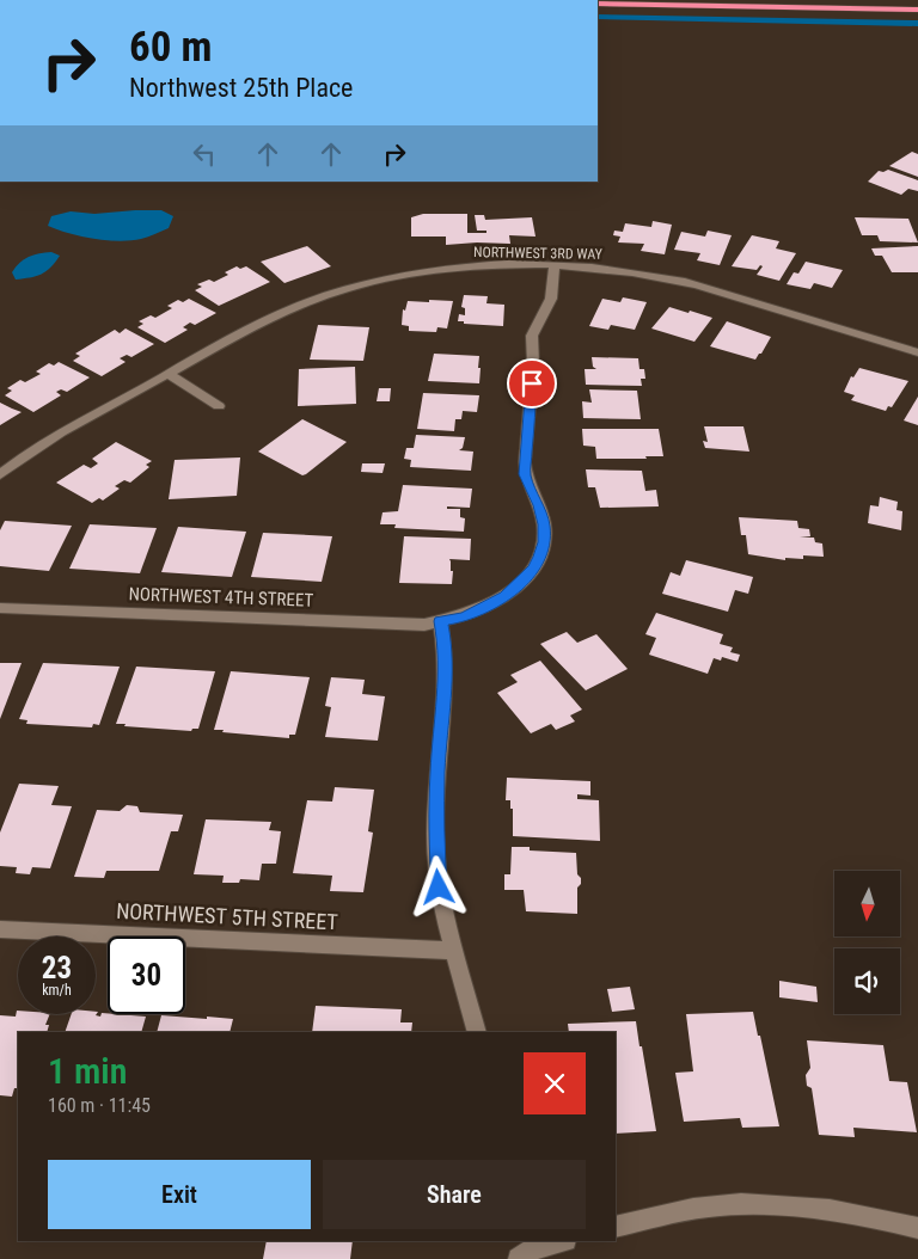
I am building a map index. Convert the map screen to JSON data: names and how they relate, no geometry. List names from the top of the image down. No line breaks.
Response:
{"streets":{"street":["NORTHWEST 3RD WAY","NORTHWEST 4TH STREET","NORTHWEST 5TH STREET"]},"crossings":[["NORTHWEST 3RD WAY","NORTHWEST 4TH STREET"]],"north":"bottom","page":{"turn":["60 m","Northwest 25th Place"],"speed":"23 km/h","limit":"30","heading":["1 min","160 m · 11:45"],"buttons":["Exit","Share"]}}
